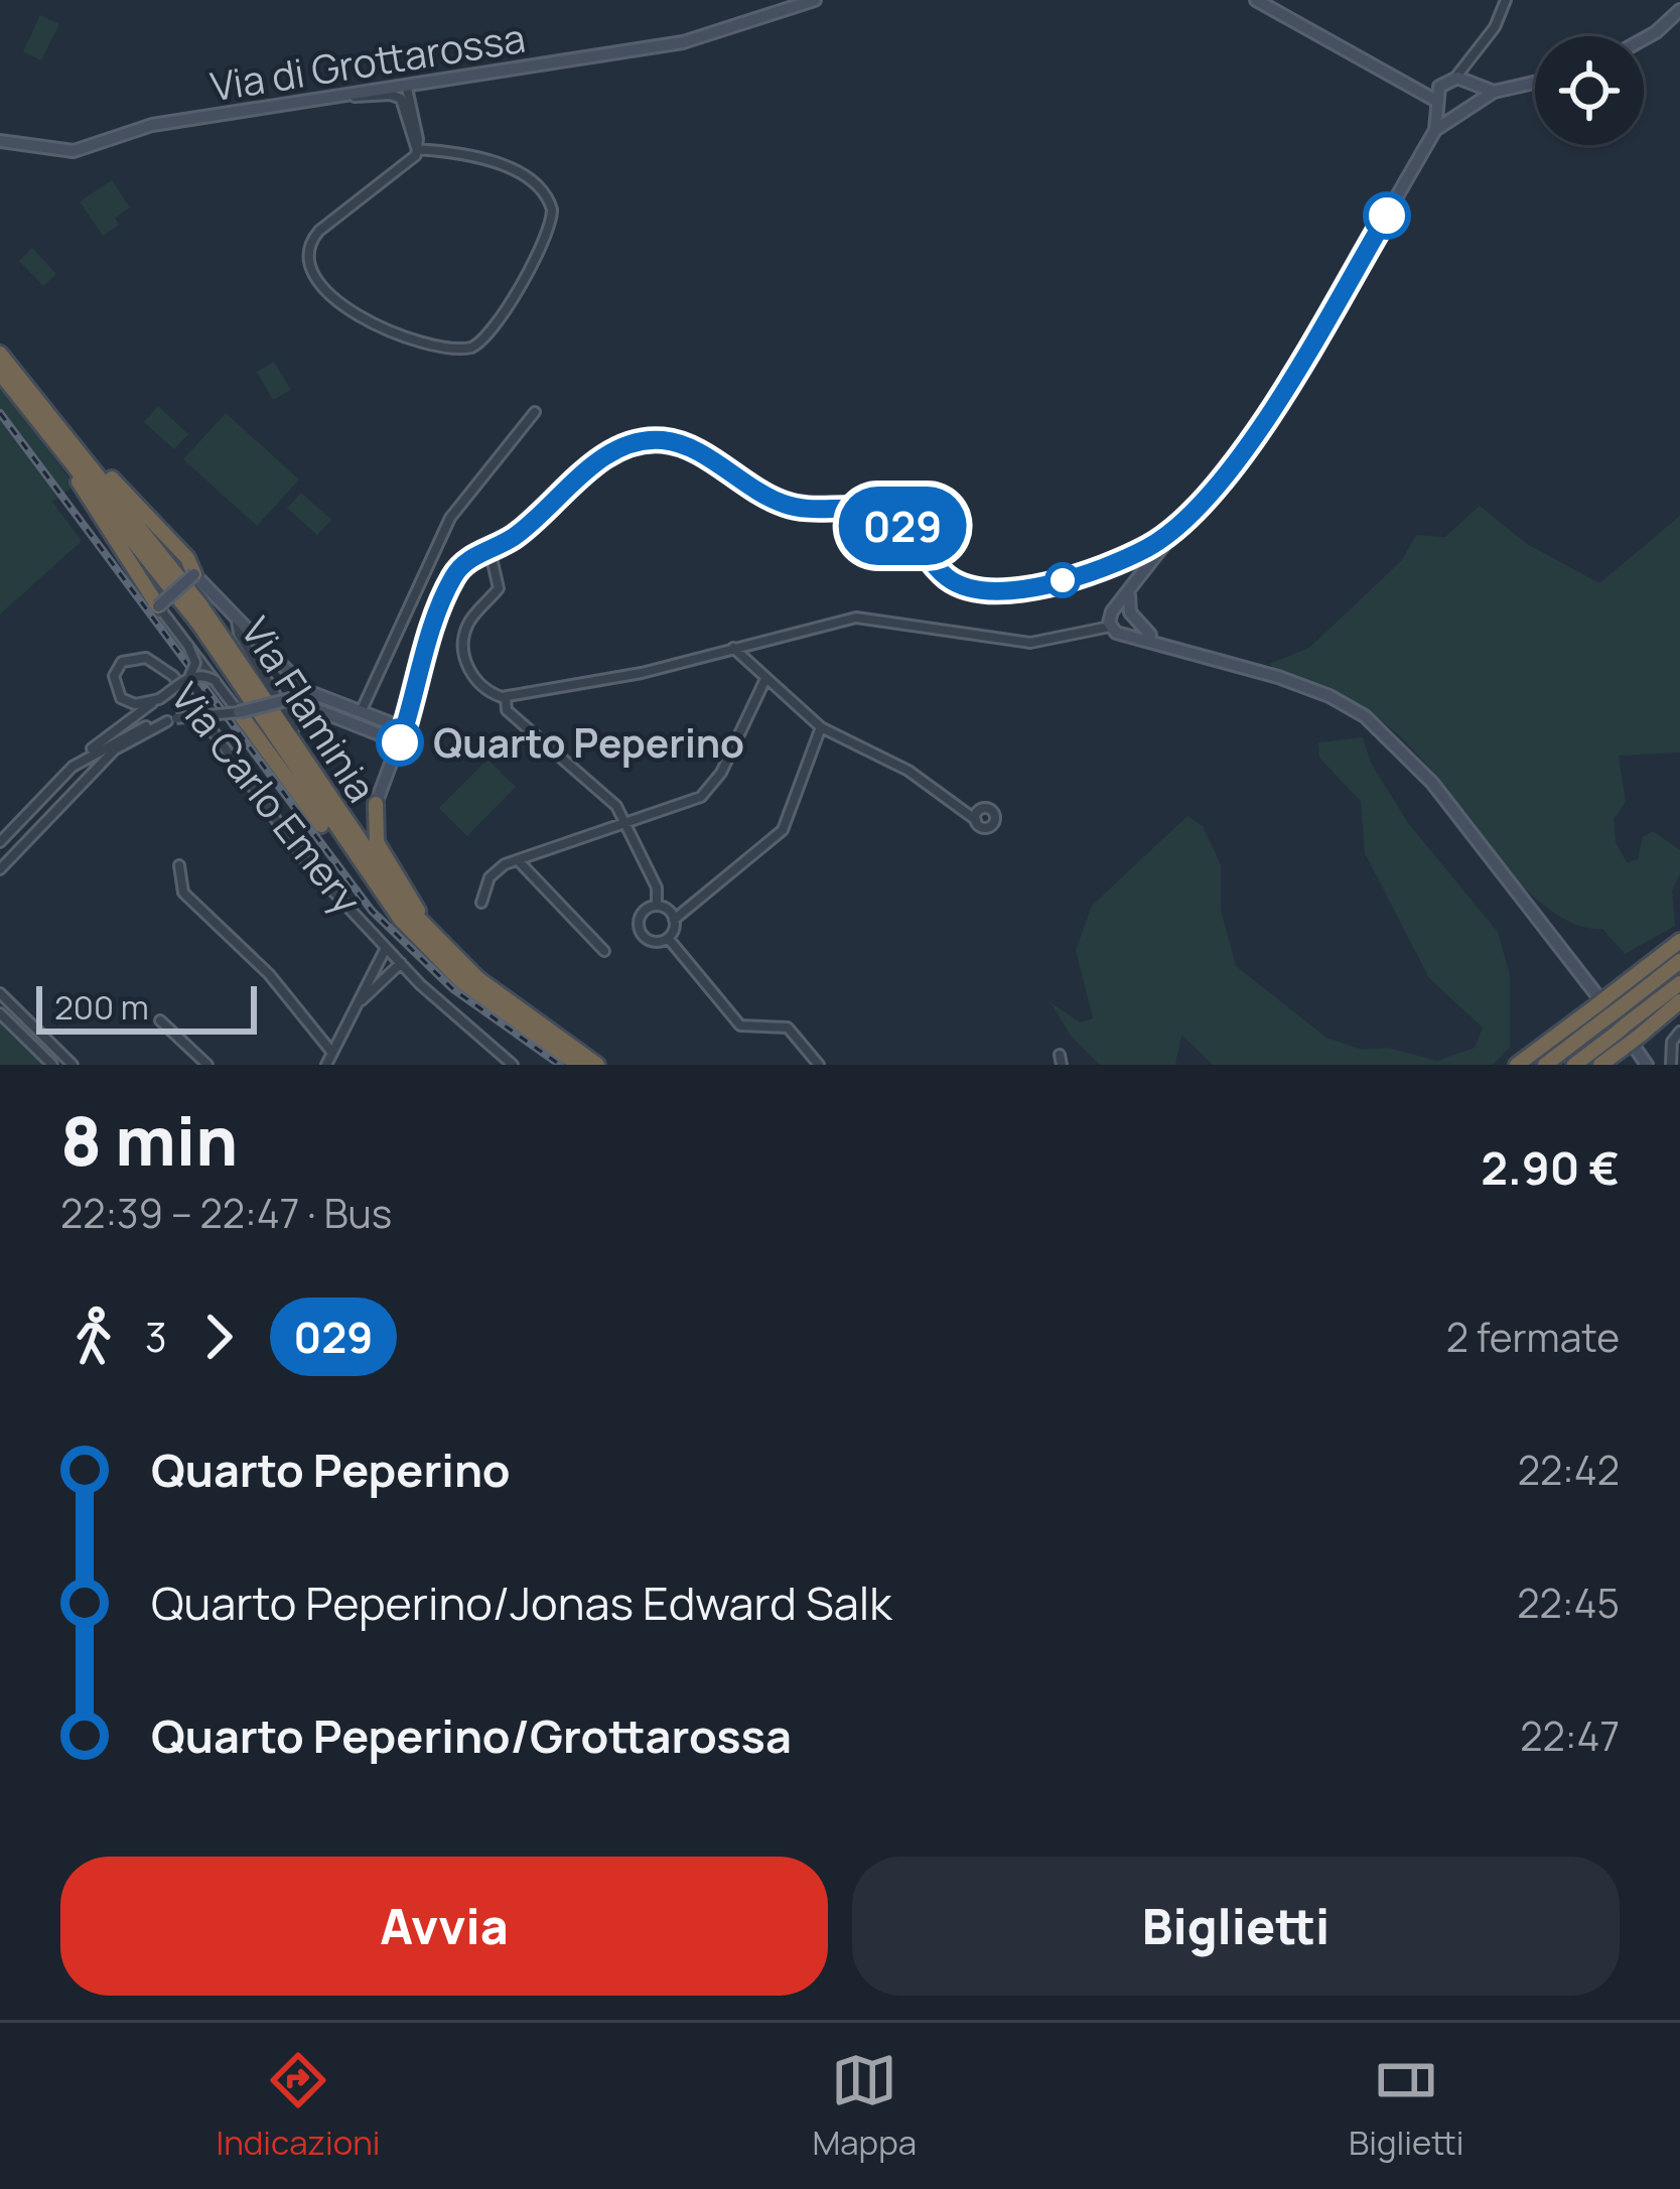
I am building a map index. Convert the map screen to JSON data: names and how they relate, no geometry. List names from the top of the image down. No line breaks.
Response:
{"streets":{"highway":["Via Flaminia"],"street":["Via di Grottarossa","Via Carlo Emery"]},"places":["Quarto Peperino"],"lines":["bus line 029"],"scale_bar":"200 m","page":{"on_map":"029","scale":"200 m","heading":["8 min","22:39 – 22:47 · Bus","2.90 €"],"legs":["3","029","2 fermate"],"list":[{"name":"Quarto Peperino","value":"22:42"},{"name":"Quarto Peperino/Jonas Edward Salk","value":"22:45"},{"name":"Quarto Peperino/Grottarossa","value":"22:47"}],"buttons":["Avvia","Biglietti"],"tabs":["Indicazioni","Mappa","Biglietti"]}}
